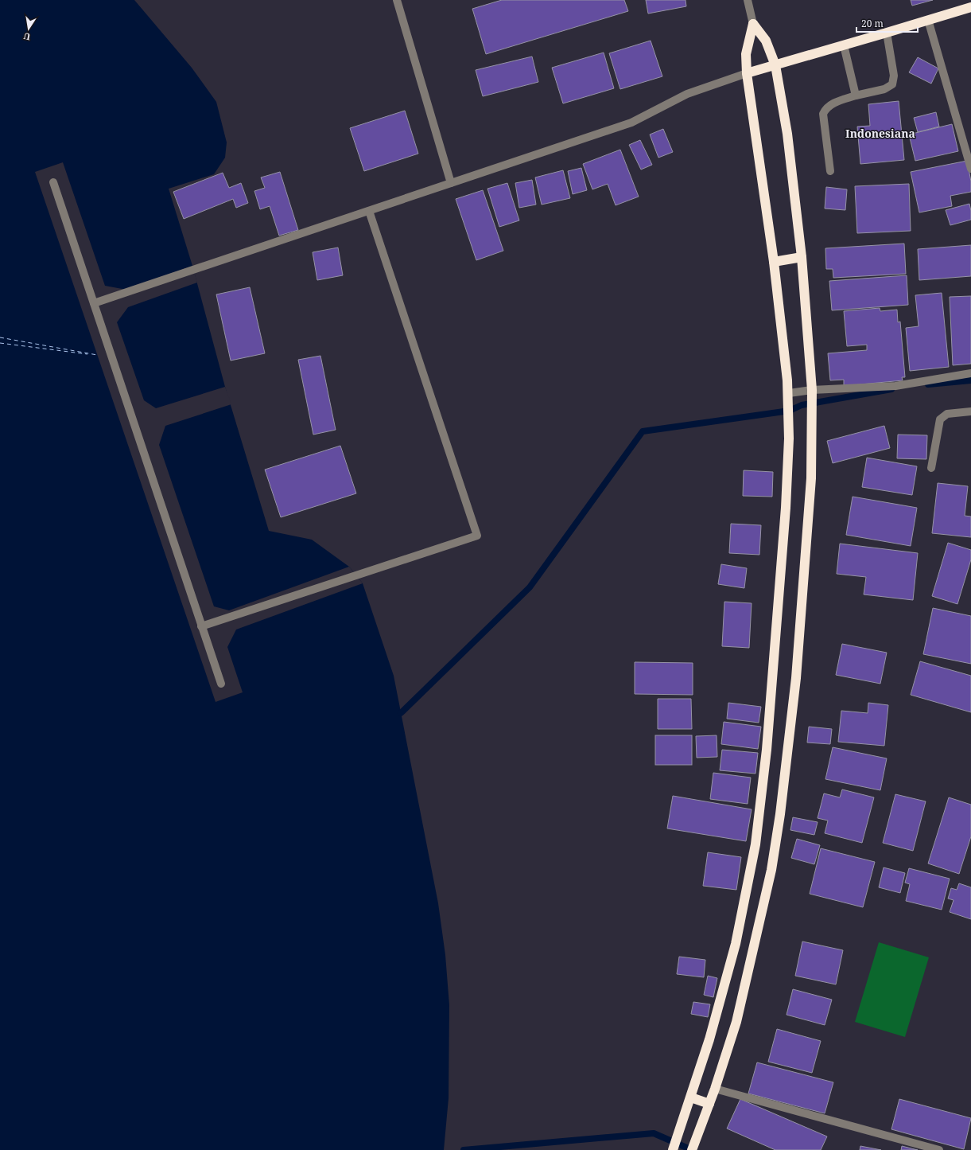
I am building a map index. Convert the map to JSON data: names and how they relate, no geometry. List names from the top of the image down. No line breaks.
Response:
{"districts":["Indonesiana"],"scale_bar":"20 m","north":"bottom"}
